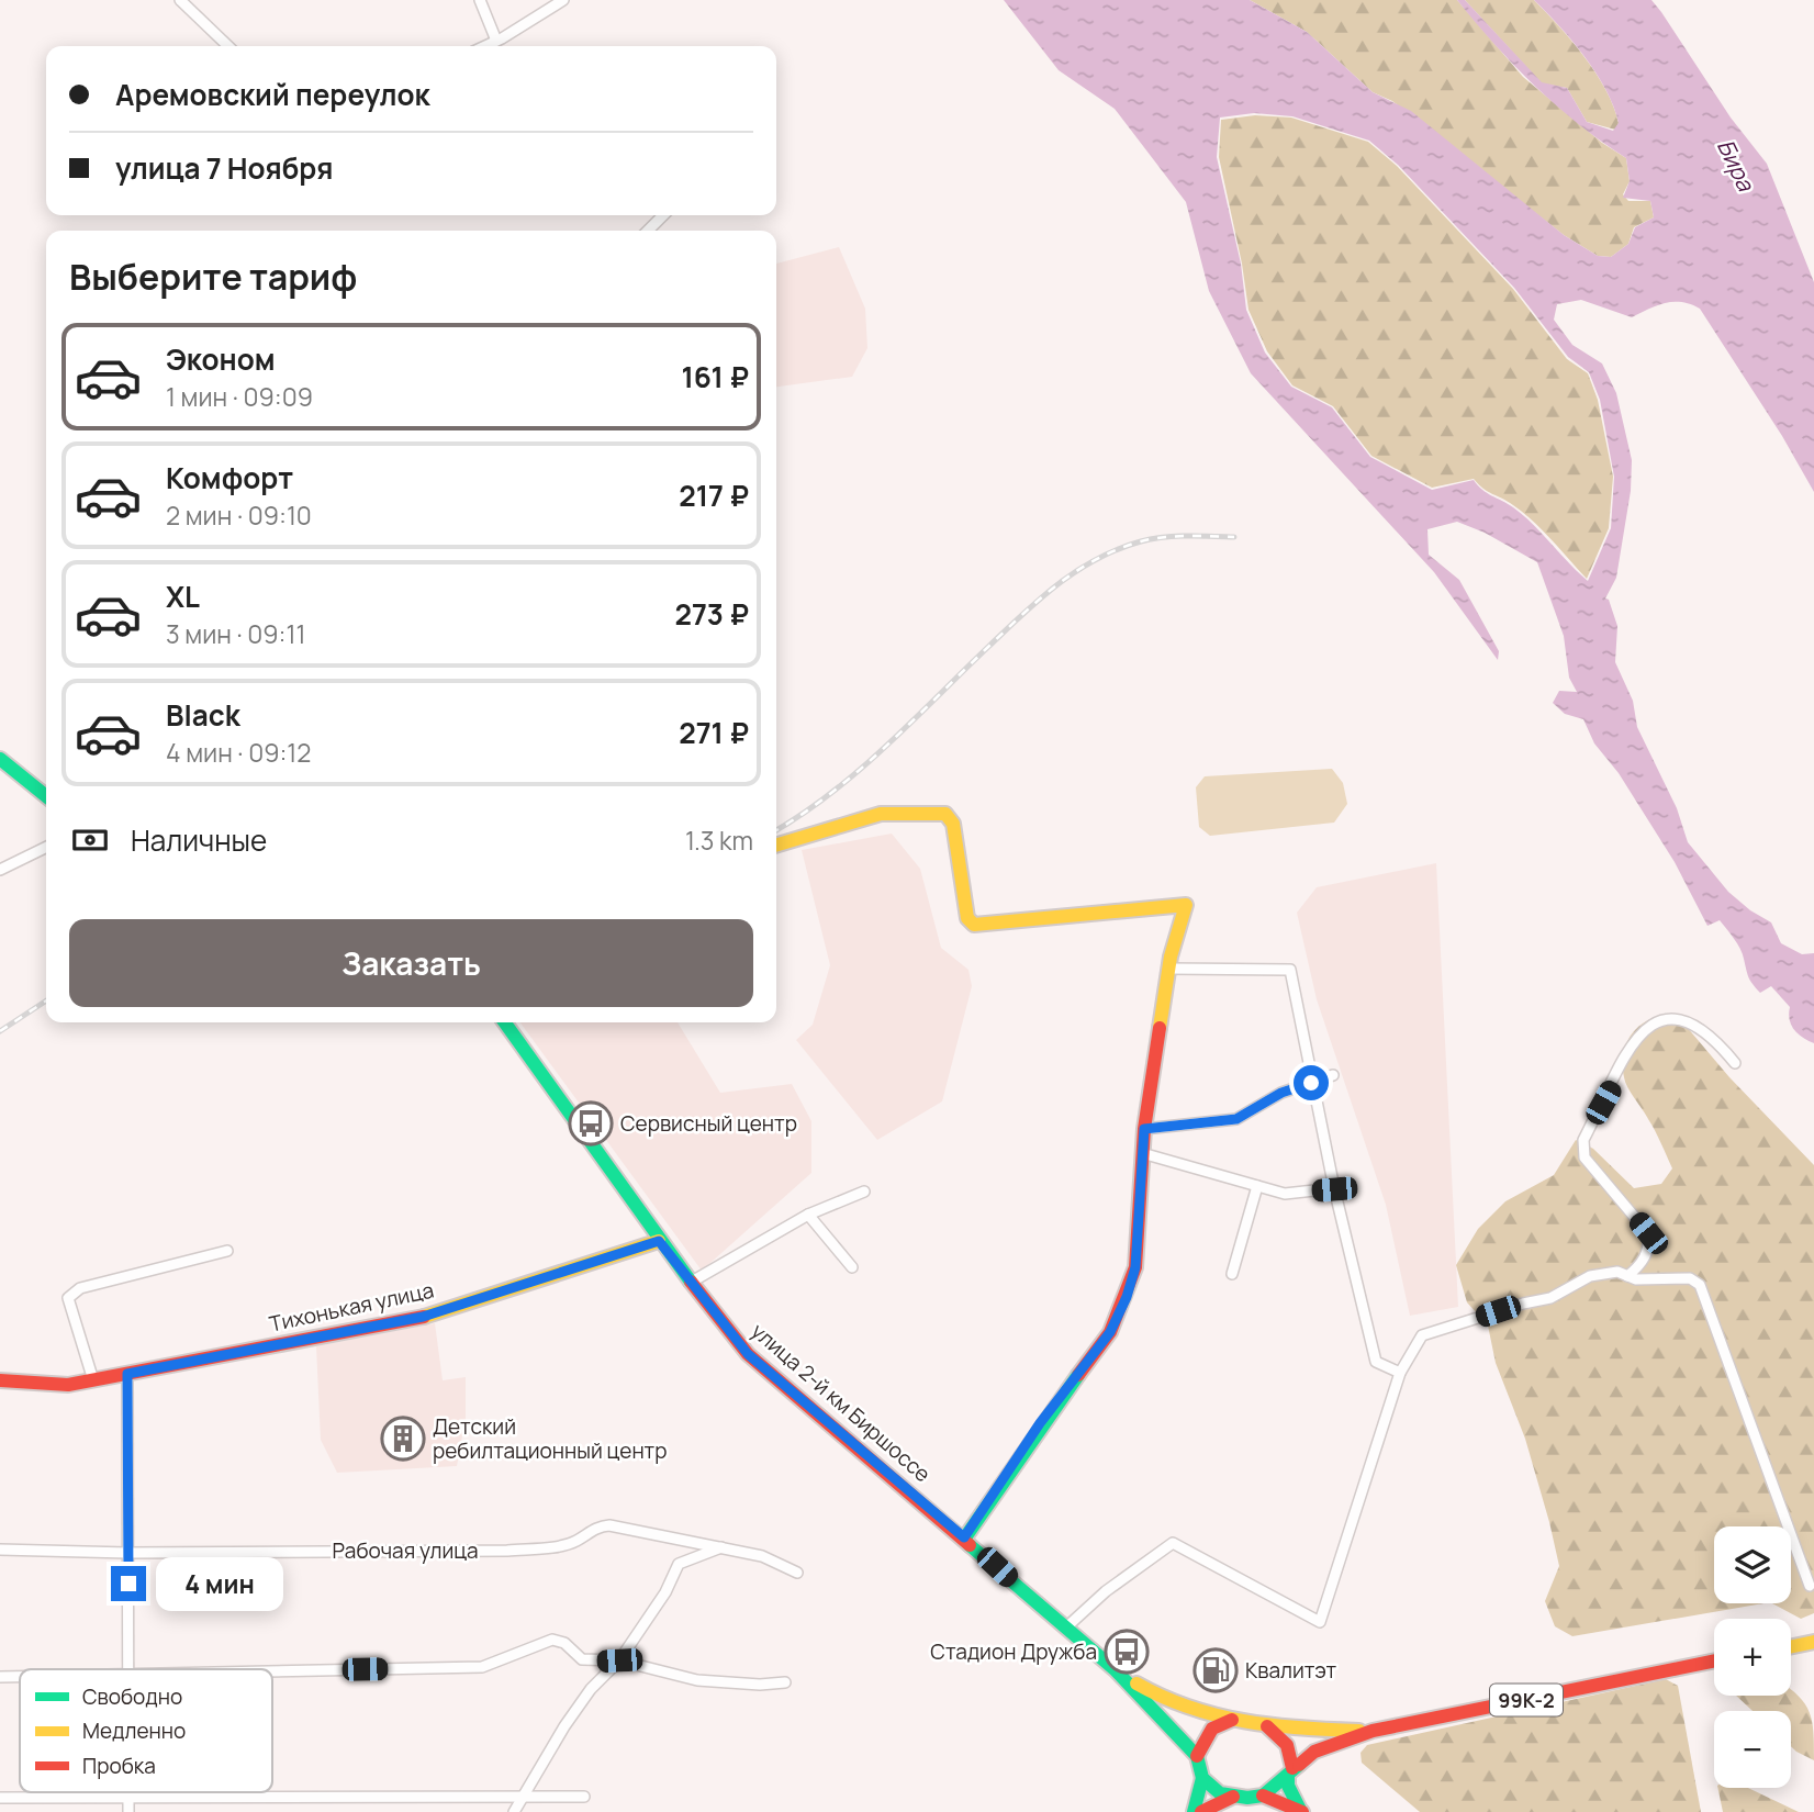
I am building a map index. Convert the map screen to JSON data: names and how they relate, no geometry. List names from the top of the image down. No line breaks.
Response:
{"streets":{"main road":["Тихонькая улица","улица 2-й км Биршоссе","99К-2"],"street":["Рабочая улица"]},"crossings":[["Тихонькая улица","улица 2-й км Биршоссе"],["улица 2-й км Биршоссе","99К-2"]],"water":["Бира"],"places":{"bus stop":["Сервисный центр","Стадион Дружба"],"building":["Детский ребилтационный центр"],"fuel station":["Квалитэт"]},"legend":["Свободно","Медленно","Пробка"],"page":{"banner":["Аремовский переулок","улица 7 Ноября"],"heading":"Выберите тариф","list":[{"name":"Эконом","note":"1 мин · 09:09","value":"161 ₽"},{"name":"Комфорт","note":"2 мин · 09:10","value":"217 ₽"},{"name":"XL","note":"3 мин · 09:11","value":"273 ₽"},{"name":"Black","note":"4 мин · 09:12","value":"271 ₽"}],"pay":["Наличные","1.3 km"],"buttons":"Заказать","map_buttons":["+","−"],"bubble":"4 мин"}}
